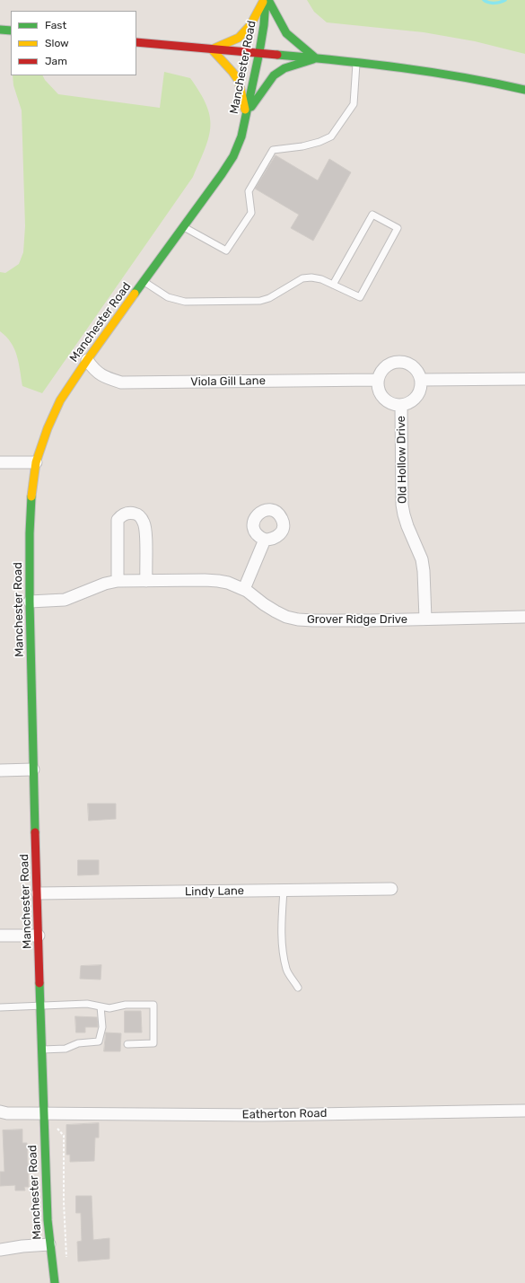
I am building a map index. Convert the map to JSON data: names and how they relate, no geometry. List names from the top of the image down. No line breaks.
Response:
{"streets":{"street":["Manchester Road","Viola Gill Lane","Old Hollow Drive","Grover Ridge Drive","Lindy Lane","Eatherton Road"]},"crossings":[["Manchester Road","Viola Gill Lane"],["Manchester Road","Grover Ridge Drive"],["Manchester Road","Lindy Lane"],["Manchester Road","Eatherton Road"],["Viola Gill Lane","Old Hollow Drive"],["Old Hollow Drive","Grover Ridge Drive"]],"legend":["Fast","Slow","Jam"]}
